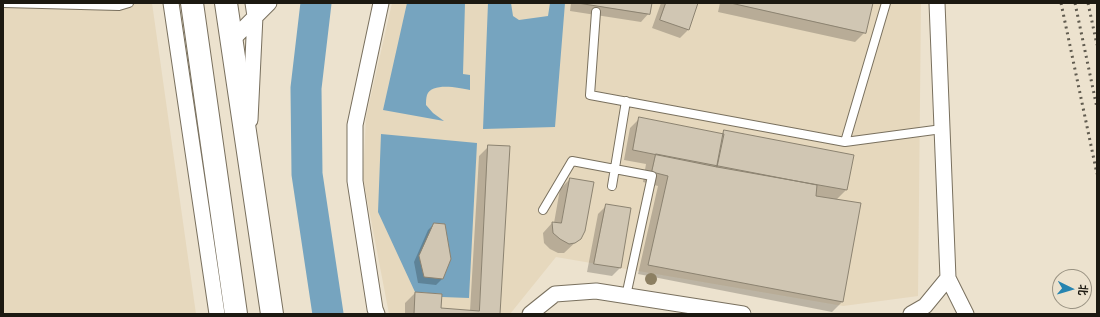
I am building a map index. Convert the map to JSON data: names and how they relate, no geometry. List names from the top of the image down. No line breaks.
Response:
{"north":"right"}
